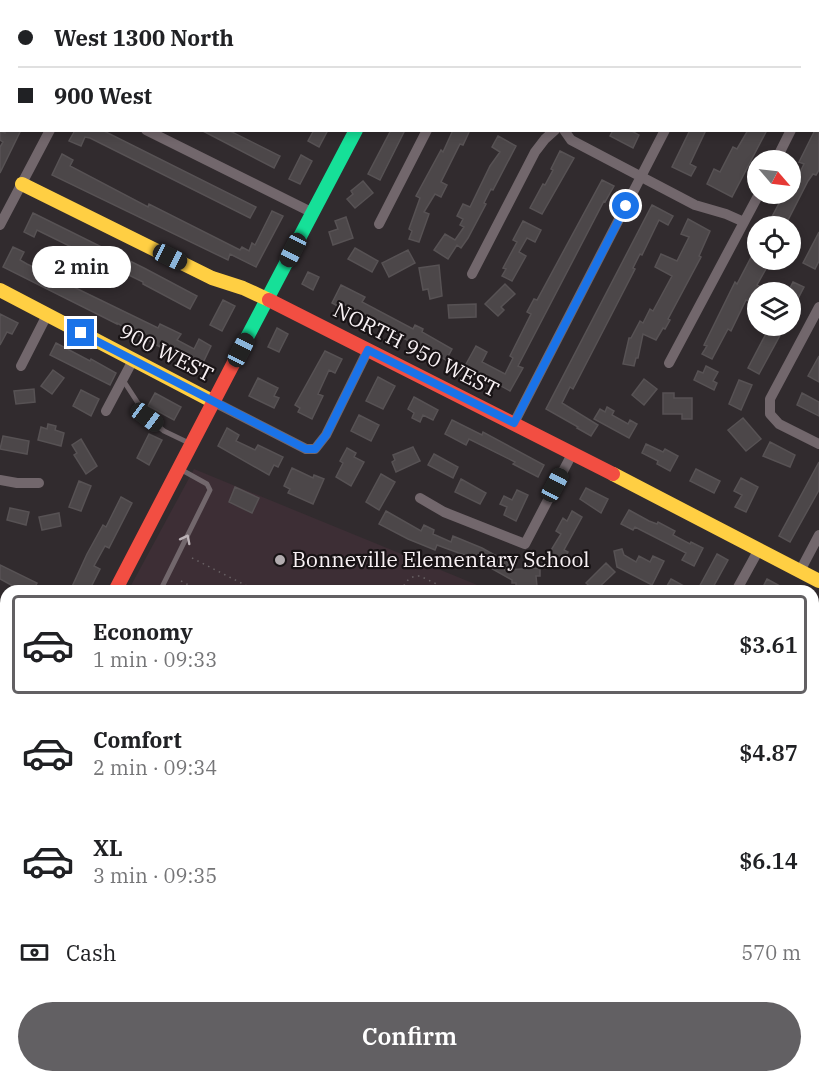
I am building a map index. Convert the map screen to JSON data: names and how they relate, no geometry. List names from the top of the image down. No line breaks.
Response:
{"streets":{"street":["NORTH 950 WEST","900 WEST"]},"crossings":[["NORTH 950 WEST","900 WEST"]],"places":["Bonneville Elementary School"],"north":"bottom right","page":{"banner":["West 1300 North","900 West"],"bubble":"2 min","list":[{"name":"Economy","note":"1 min · 09:33","value":"$3.61"},{"name":"Comfort","note":"2 min · 09:34","value":"$4.87"},{"name":"XL","note":"3 min · 09:35","value":"$6.14"}],"pay":["Cash","570 m"],"buttons":"Confirm"}}
